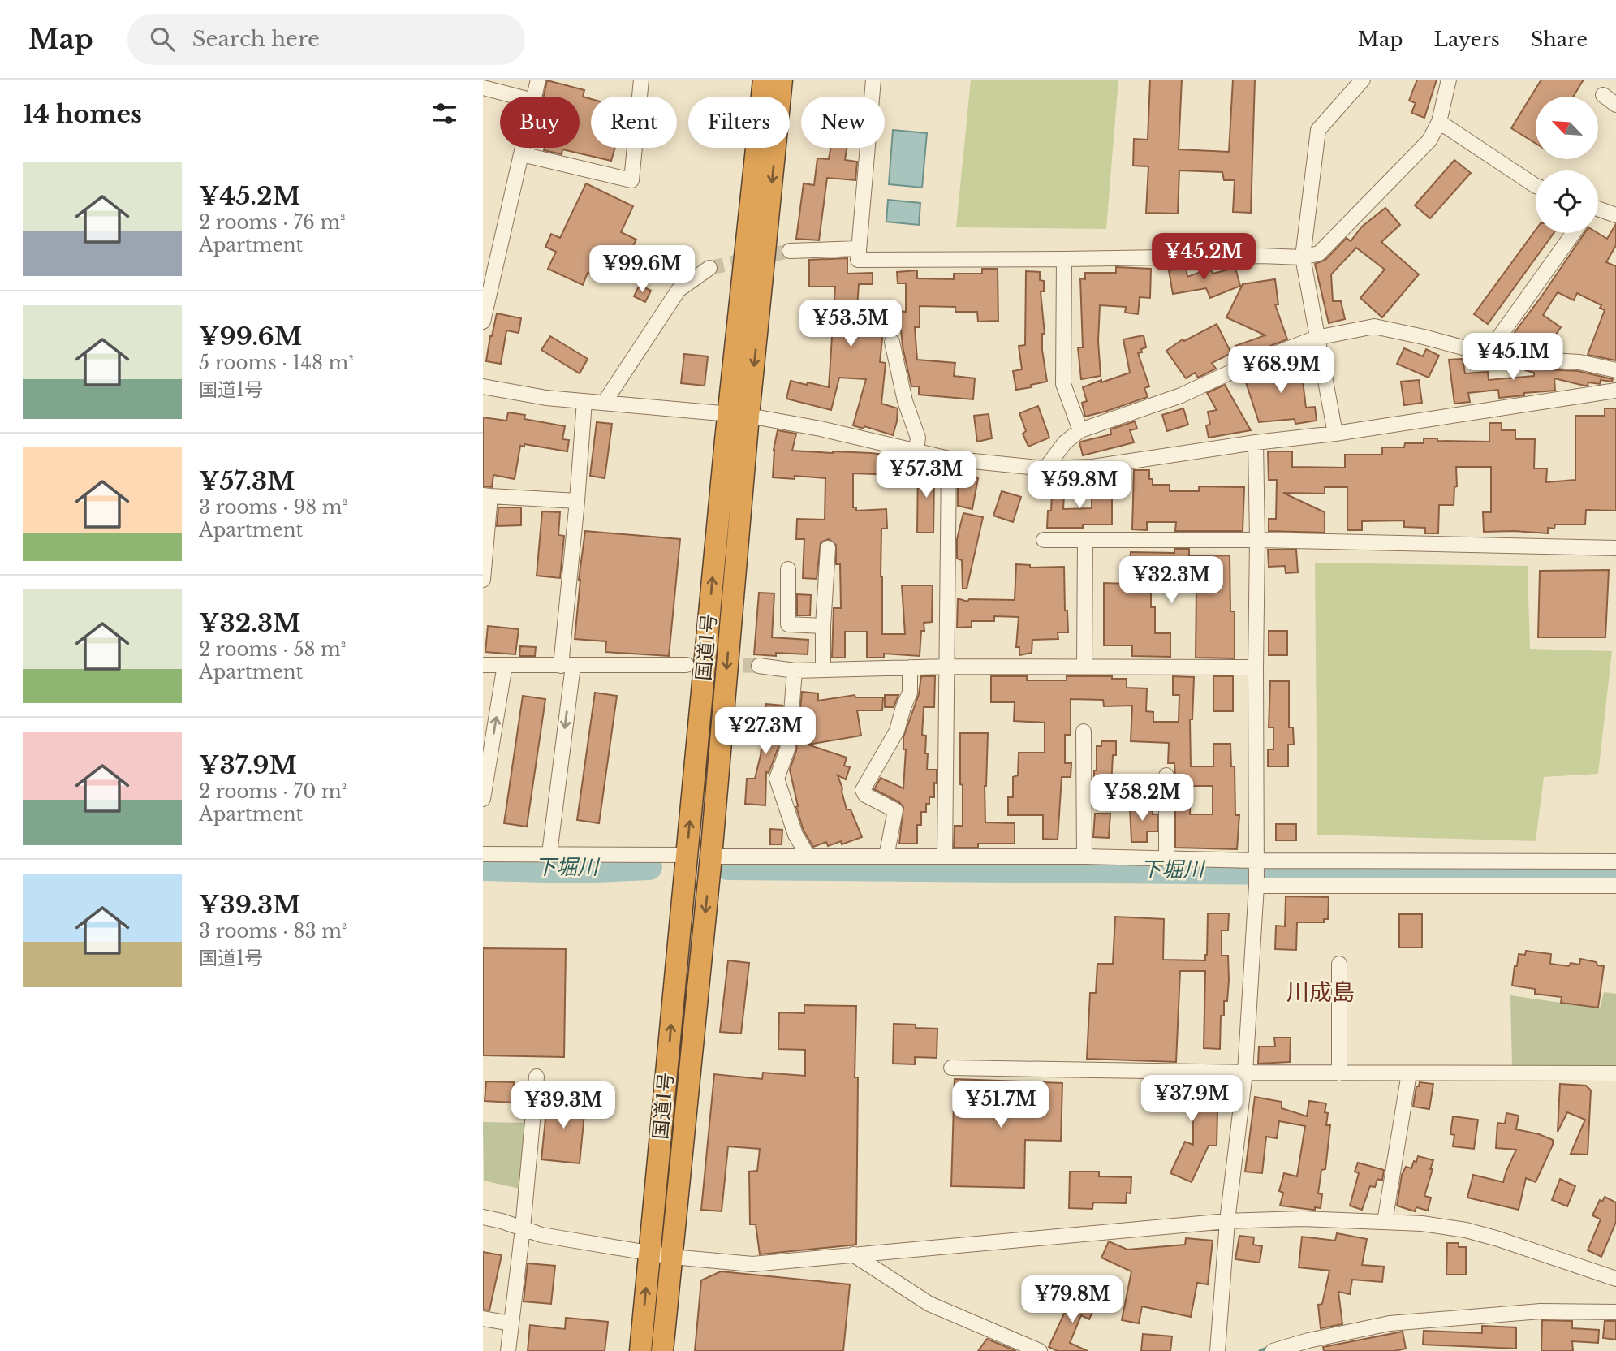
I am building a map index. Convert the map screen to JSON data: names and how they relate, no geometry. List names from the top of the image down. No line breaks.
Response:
{"streets":{"highway":["国道1号"]},"districts":["川成島"],"water":["下堀川"],"north":"top left","page":{"header":"Map","search":"Search here","nav":["Map","Layers","Share"],"heading":"14 homes","chip":["Buy","Rent","Filters","New"],"list":[{"name":"¥45.2M","note":"2 rooms · 76 m² · Apartment"},{"name":"¥99.6M","note":"5 rooms · 148 m² · 国道1号"},{"name":"¥57.3M","note":"3 rooms · 98 m² · Apartment"},{"name":"¥32.3M","note":"2 rooms · 58 m² · Apartment"},{"name":"¥37.9M","note":"2 rooms · 70 m² · Apartment"},{"name":"¥39.3M","note":"3 rooms · 83 m² · 国道1号"}],"price":["¥45.2M","¥99.6M","¥53.5M","¥45.1M","¥68.9M","¥57.3M","¥59.8M","¥32.3M","¥27.3M","¥58.2M","¥37.9M","¥51.7M","¥39.3M","¥79.8M"]}}
